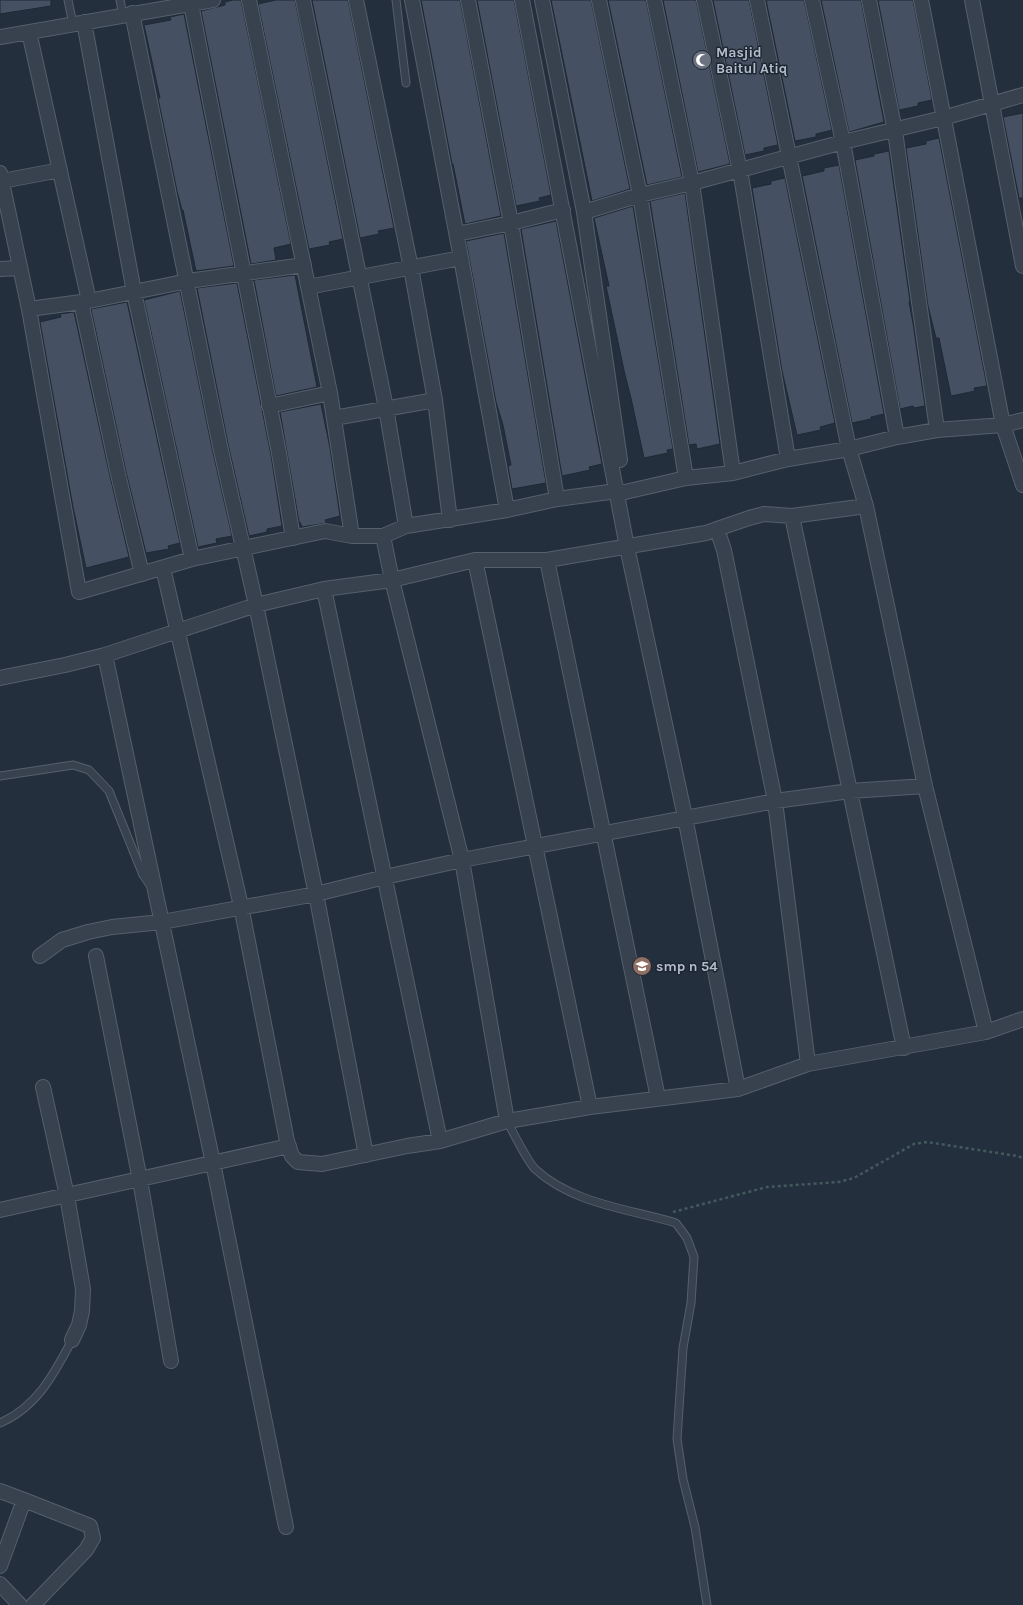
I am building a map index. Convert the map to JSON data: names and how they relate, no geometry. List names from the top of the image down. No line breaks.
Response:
{"places":{"mosque":["Masjid Baitul Atiq"],"school or university":["smp n 54"]}}
